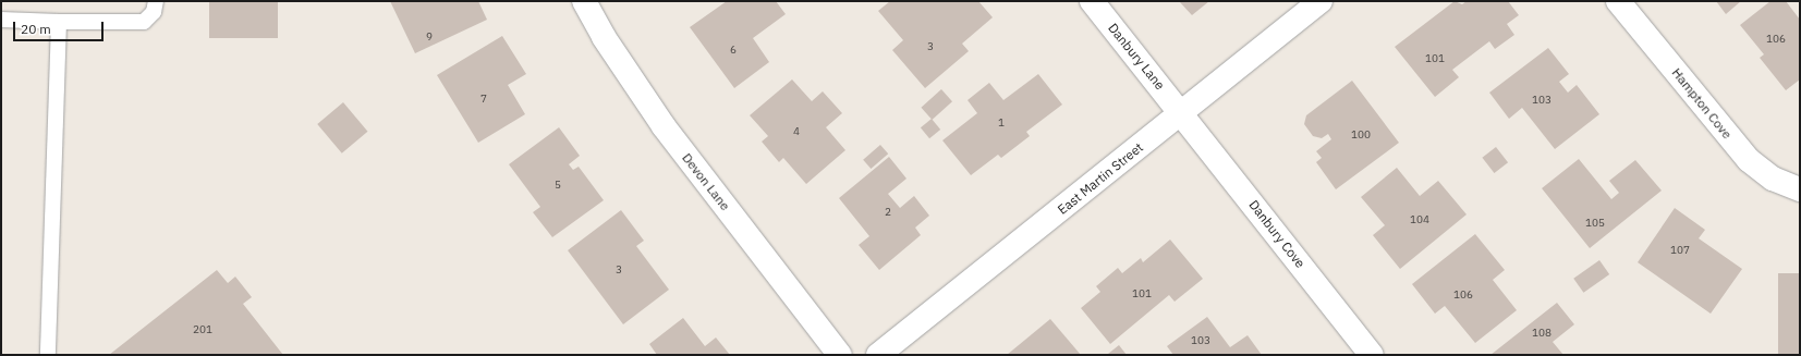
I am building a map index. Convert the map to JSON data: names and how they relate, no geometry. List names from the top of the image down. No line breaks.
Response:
{"streets":{"street":["Danbury Lane","Hampton Cove","East Martin Street","Devon Lane","Danbury Cove"]},"crossings":[["Danbury Lane","East Martin Street"],["Danbury Lane","Danbury Cove"],["East Martin Street","Danbury Cove"]],"house_numbers":["9","106","3","6","101","7","103","1","4","100","5","2","104","105","107","3","101","106","201","108","103"],"scale_bar":"20 m"}
